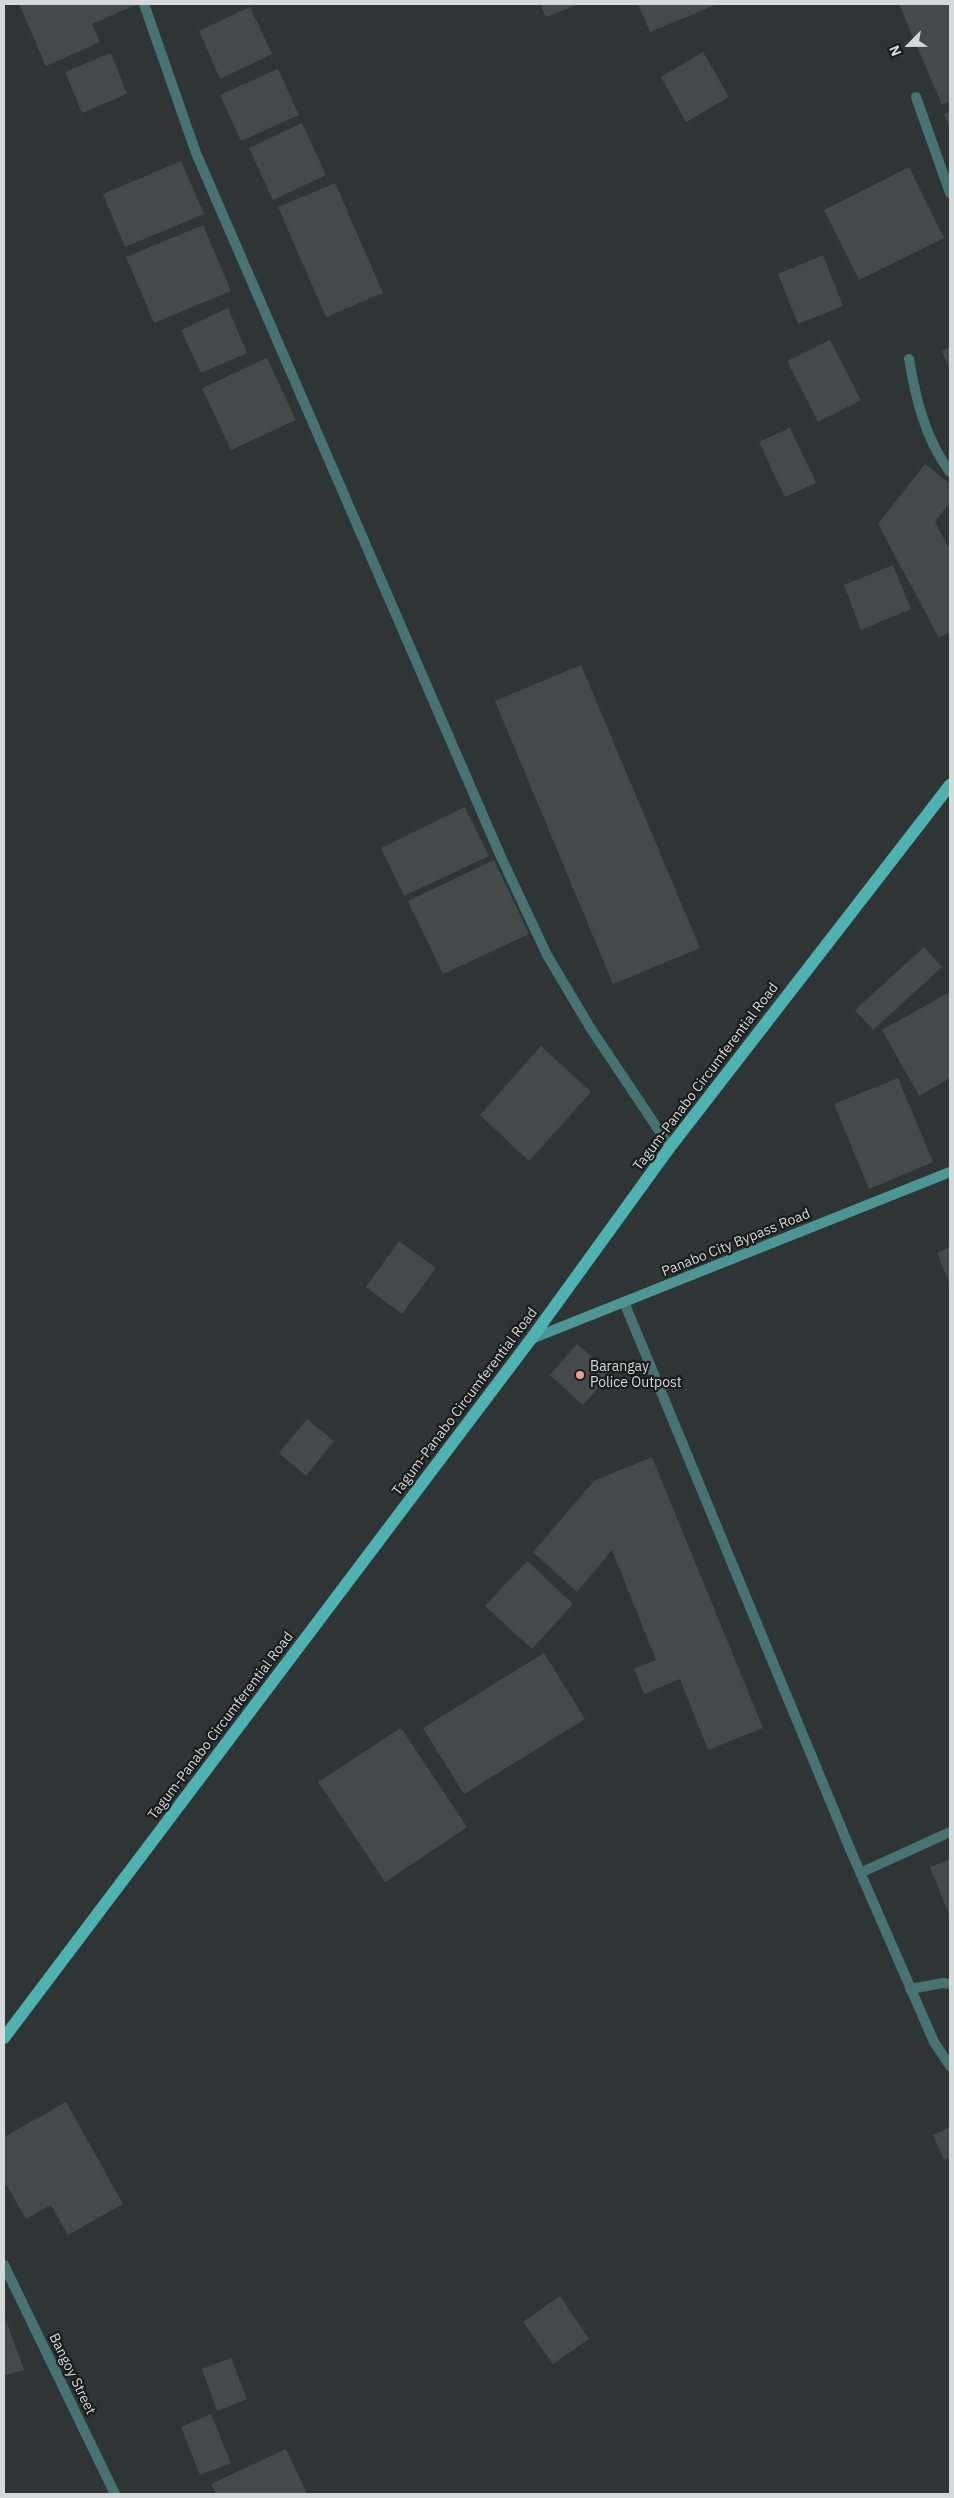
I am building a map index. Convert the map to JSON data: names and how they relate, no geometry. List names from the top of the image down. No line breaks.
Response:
{"streets":{"main road":["Tagum-Panabo Circumferential Road","Panabo City Bypass Road"],"street":["Bangoy Street"]},"crossings":[["Tagum-Panabo Circumferential Road","Panabo City Bypass Road"]],"places":["Barangay Police Outpost"],"north":"bottom left"}
